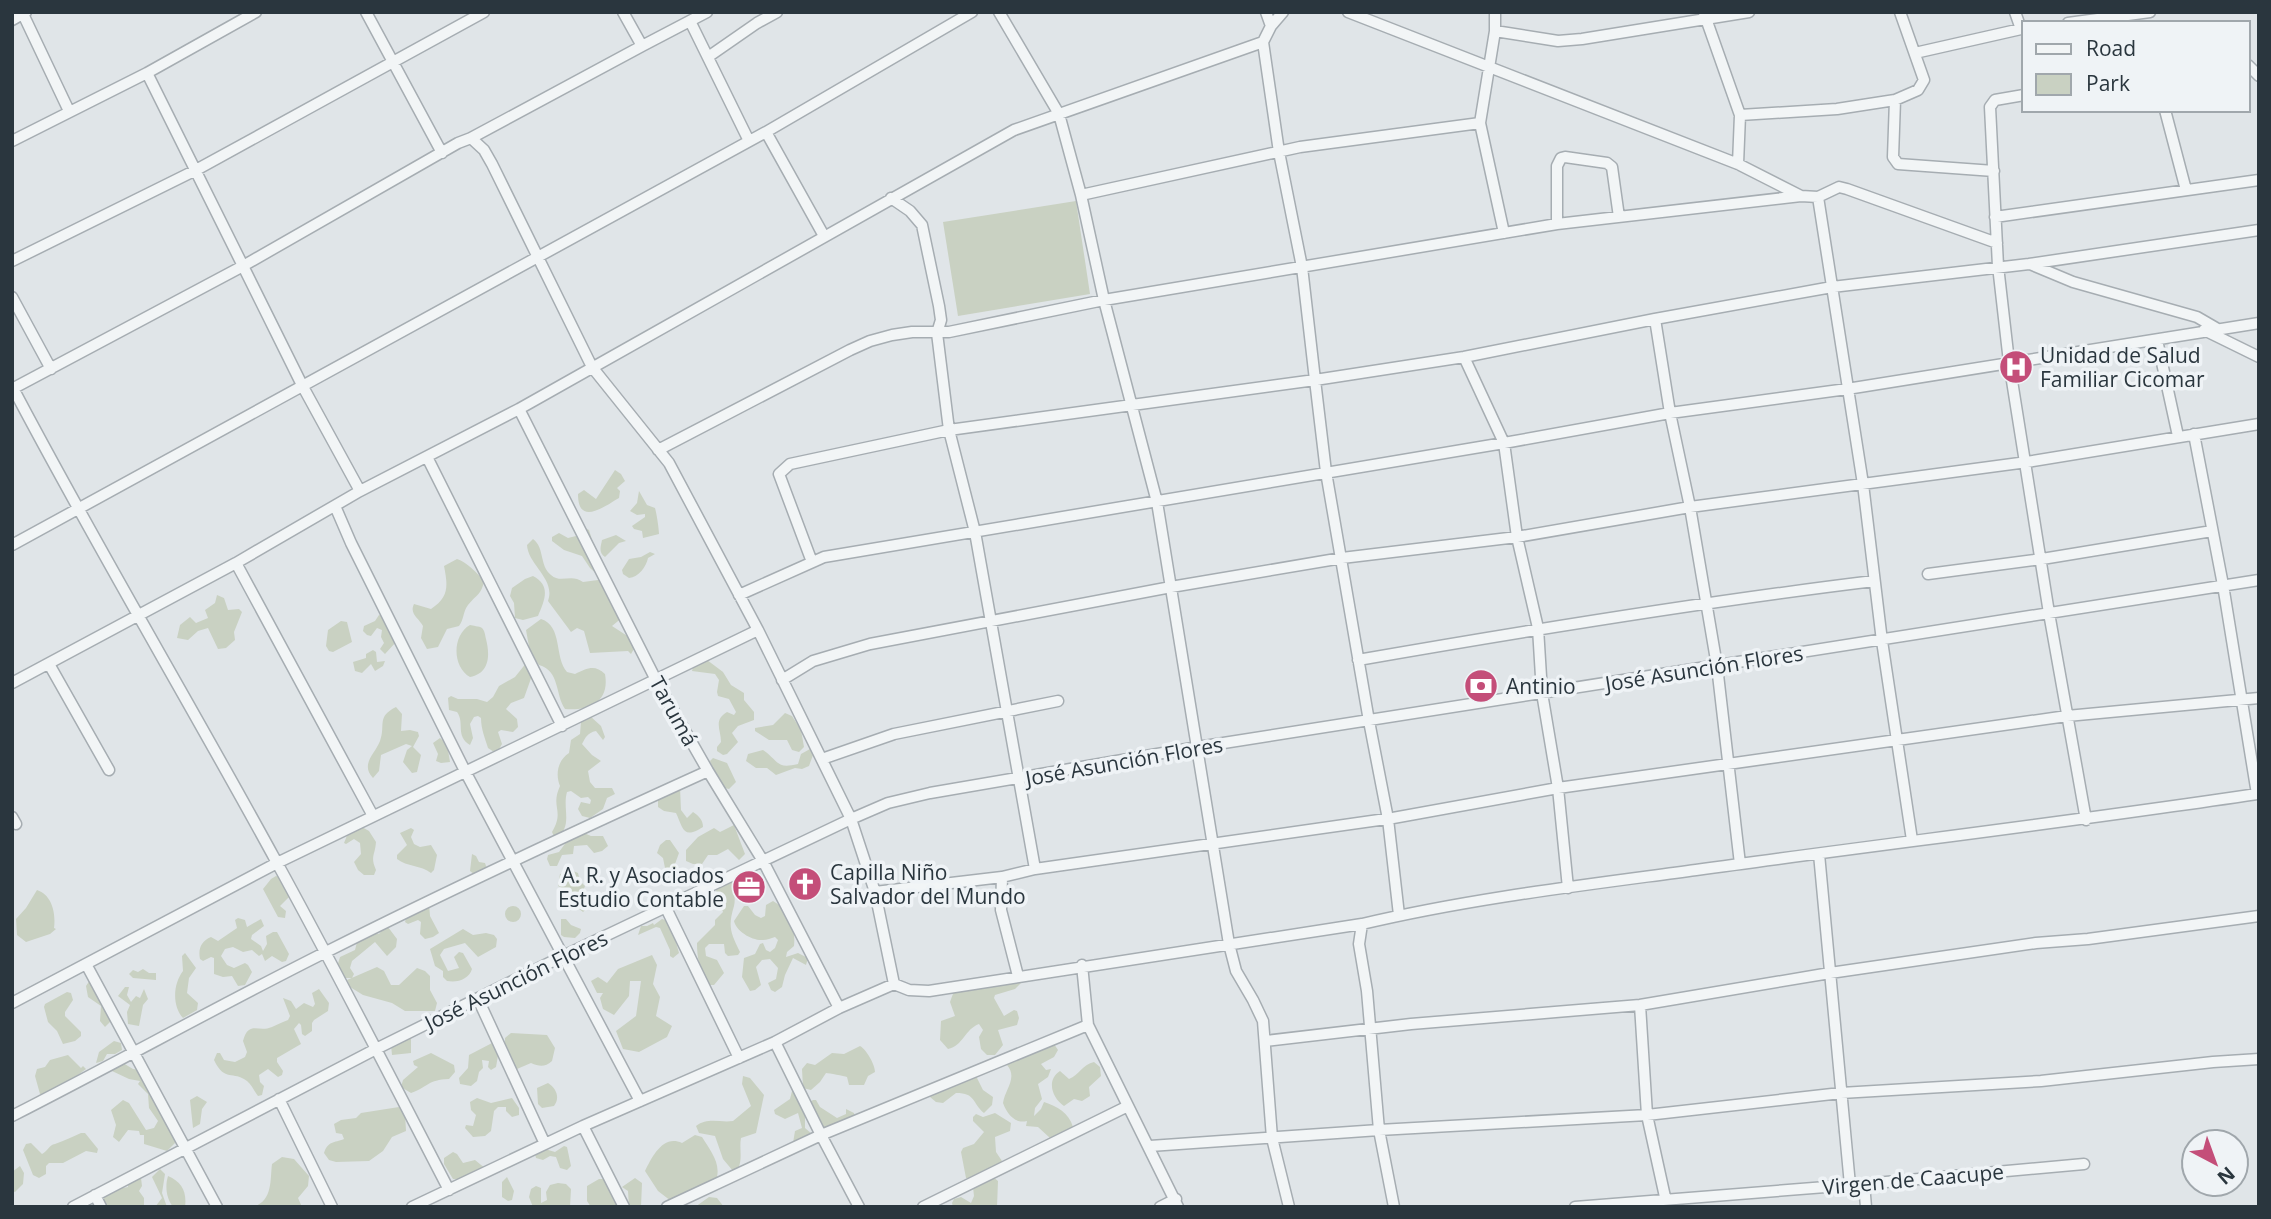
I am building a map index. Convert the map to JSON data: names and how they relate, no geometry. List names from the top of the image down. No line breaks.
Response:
{"streets":{"street":["José Asunción Flores","Tarumá","Virgen de Caacupe"]},"crossings":[["José Asunción Flores","Tarumá"]],"places":{"hospital":["Unidad de Salud Familiar Cicomar"],"bank":["Antinio"],"church":["Capilla Niño Salvador del Mundo"],"office":["A. R. y Asociados Estudio Contable"]},"legend":["Road","Park"],"north":"bottom right"}
